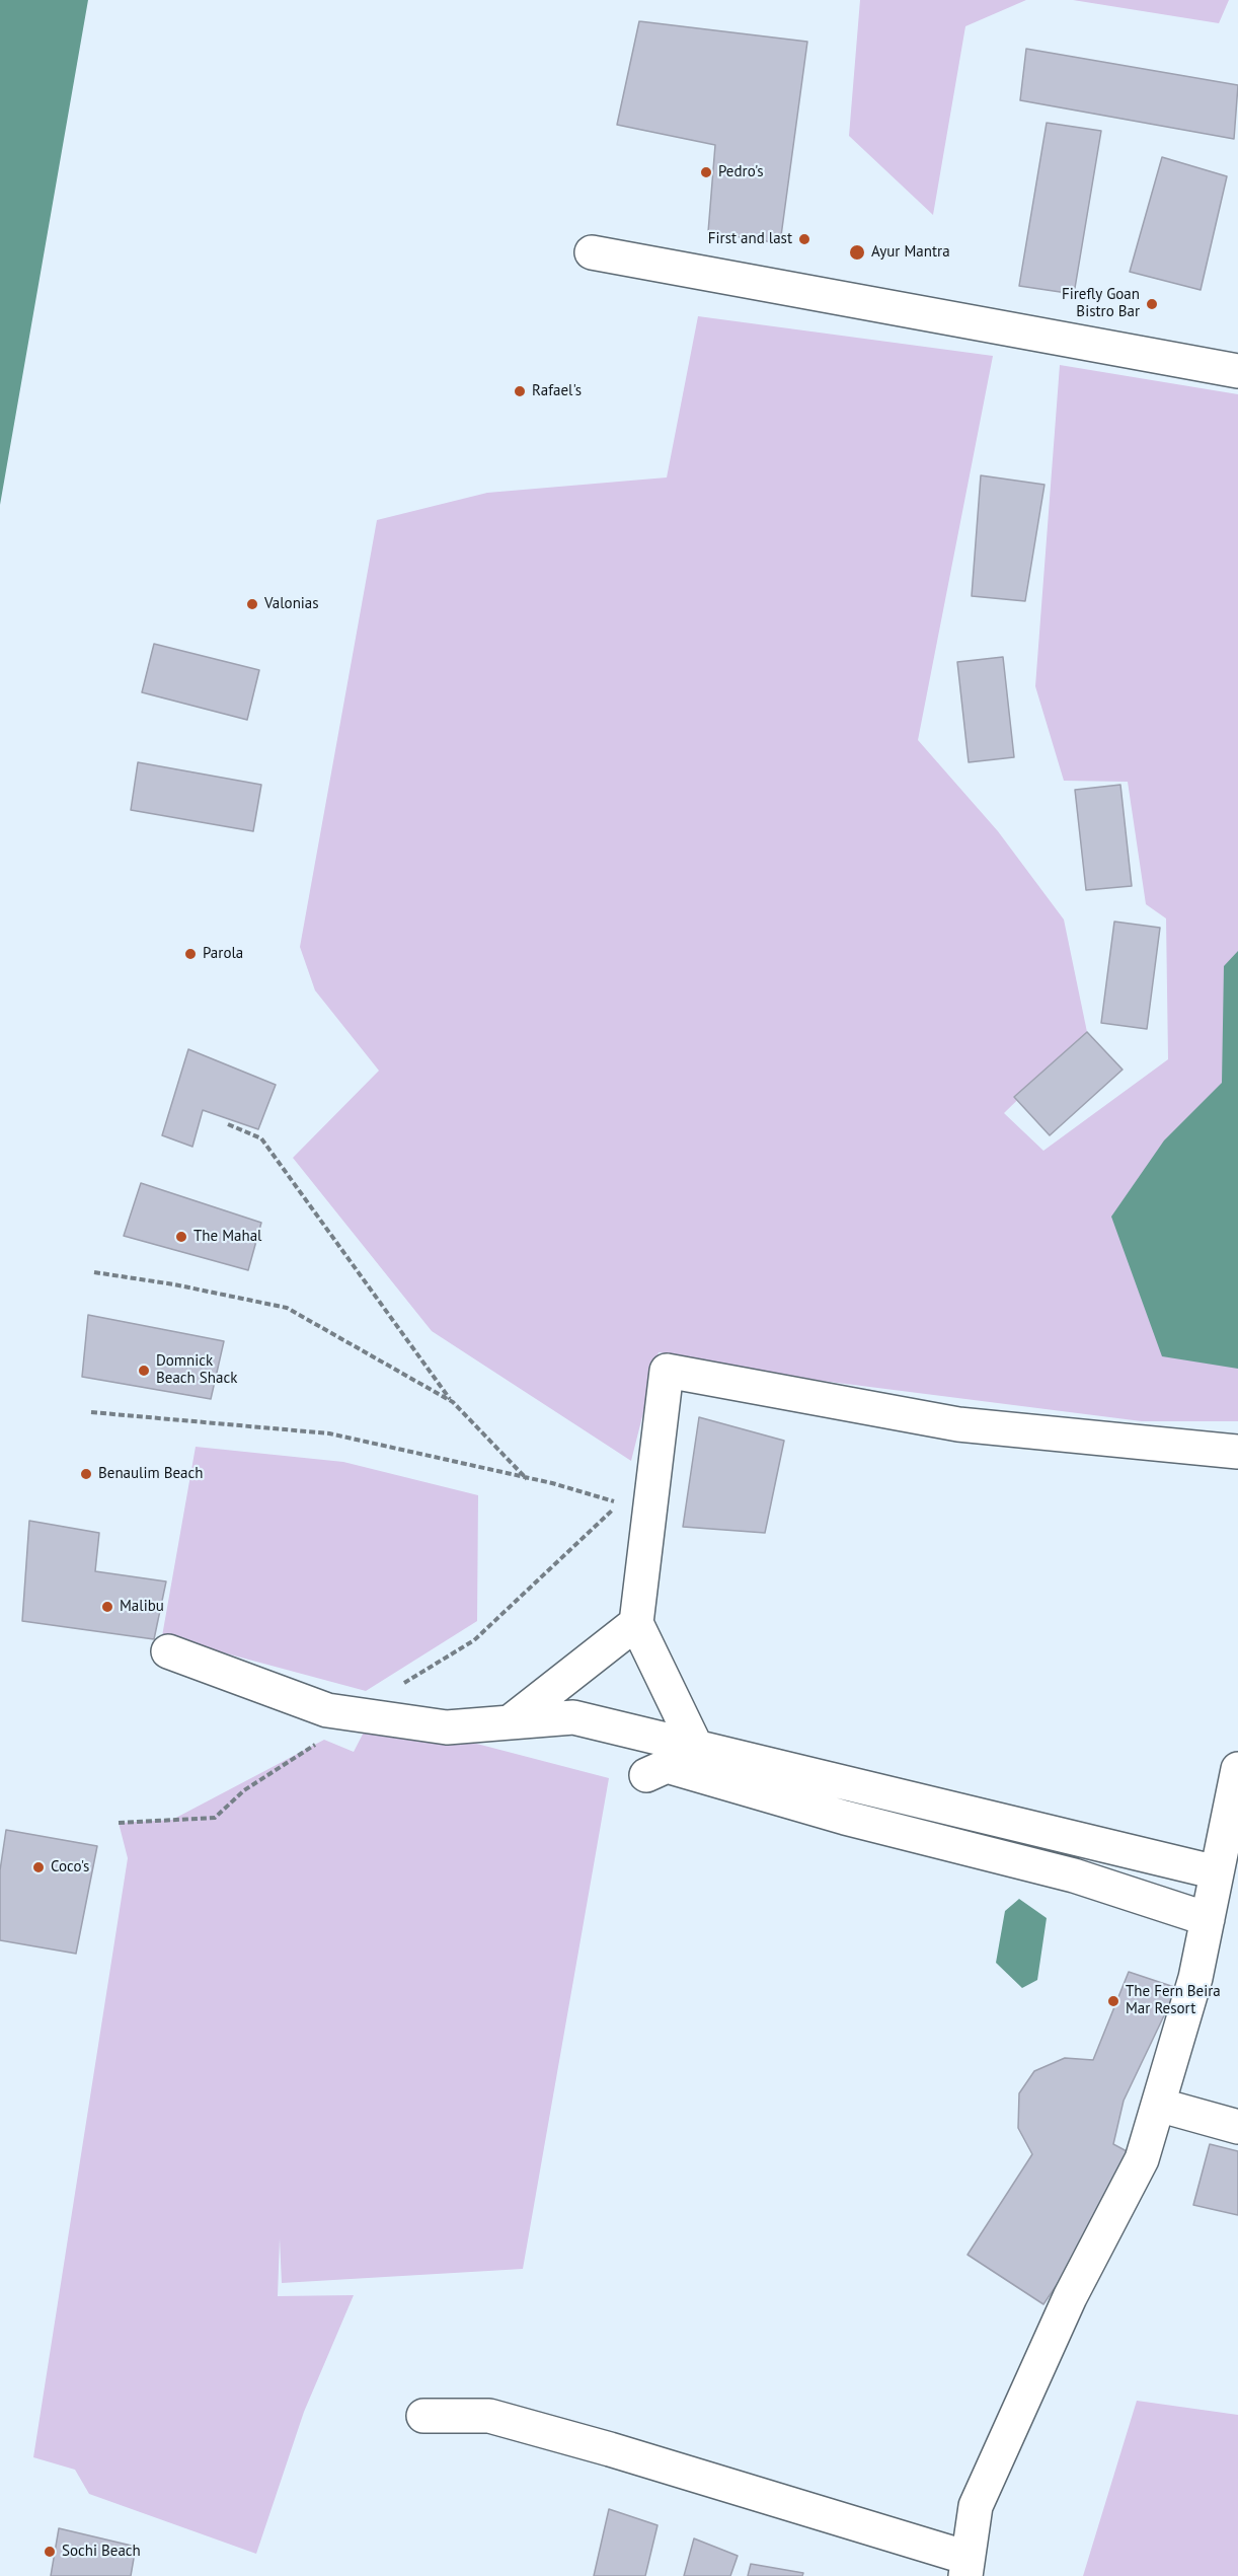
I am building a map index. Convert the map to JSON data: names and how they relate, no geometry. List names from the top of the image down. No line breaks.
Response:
{"places":["Pedro's","First and last","Ayur Mantra","Firefly Goan Bistro Bar","Rafael's","Valonias","Parola","The Mahal","Domnick Beach Shack","Benaulim Beach","Malibu","Coco's","The Fern Beira Mar Resort","Sochi Beach"]}
